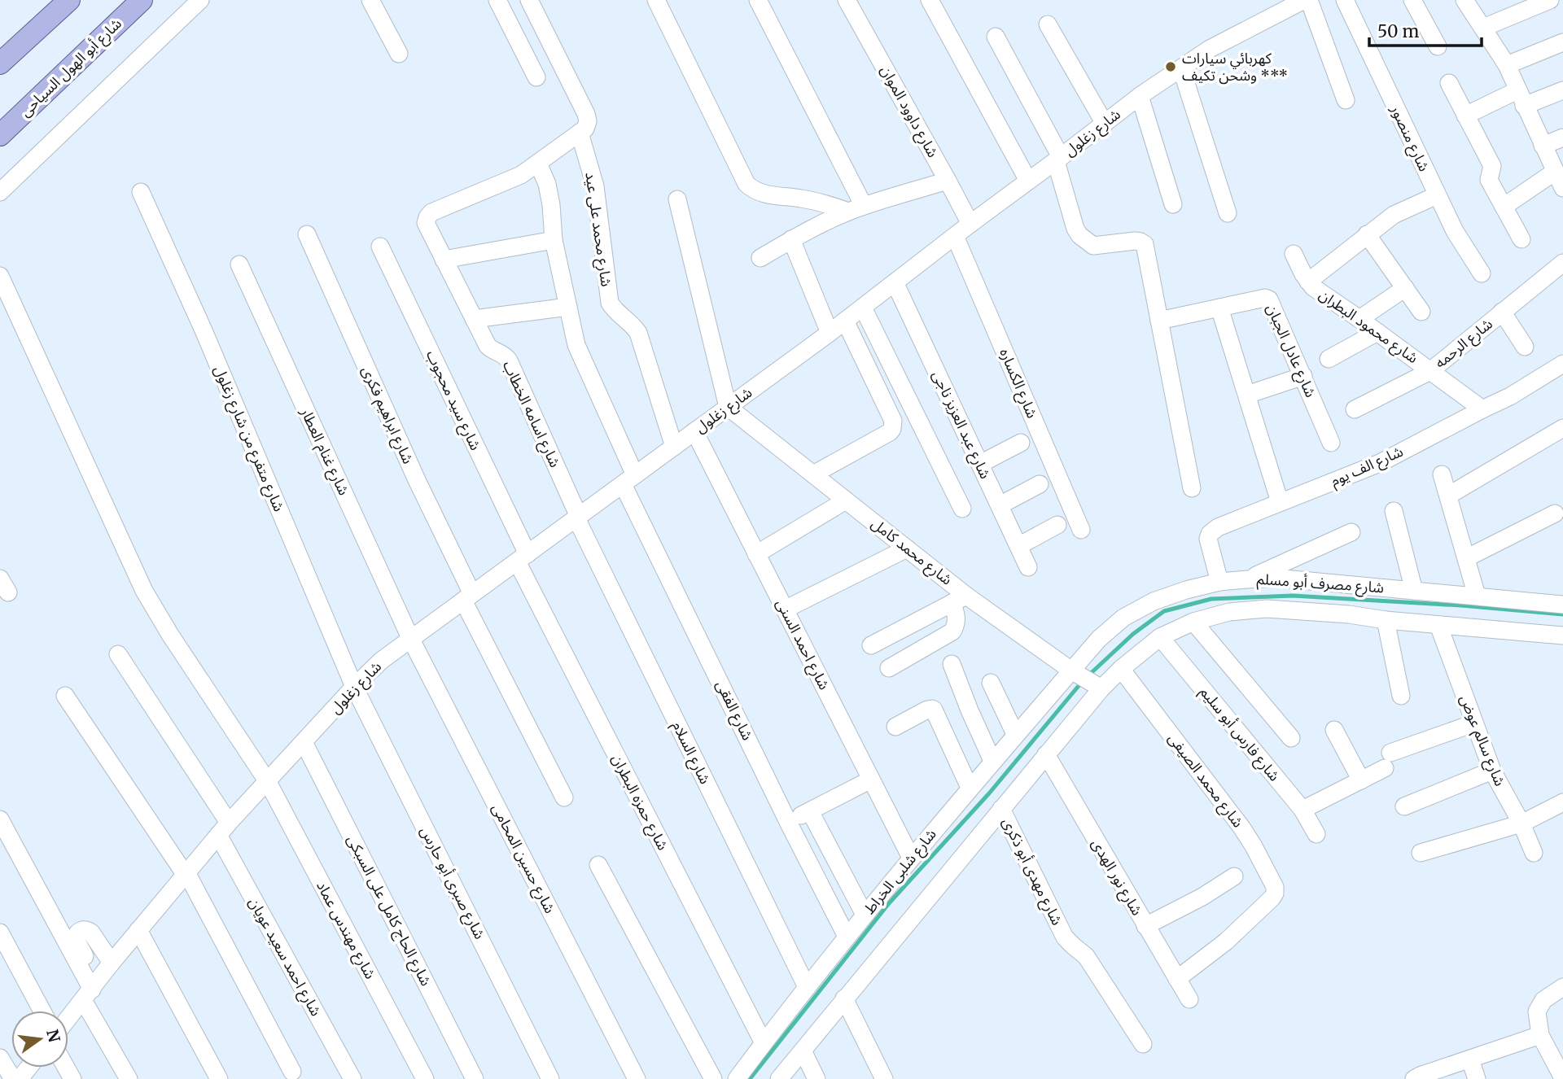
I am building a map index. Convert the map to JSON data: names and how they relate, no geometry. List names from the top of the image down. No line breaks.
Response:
{"streets":{"main road":["شارع أبو الهول السياحى"],"street":["شارع داوود الموان","شارع زغلول","شارع منصور","شارع محمد على عيد","شارع محمود البطران","شارع الرحمه","شارع عادل الجبان","شارع الكساره","شارع سيد محجوب","شارع اسامه الخطاب","شارع ابراهيم فكرى","شارع عبد العزيز ناجى","شارع متفرع من شارع زغلول","شارع غنام العطار","شارع الف يوم","شارع محمد كامل","شارع مصرف أبو مسلم","شارع احمد السنى","شارع الفقى","شارع فارس أبو سليم","شارع سالم عوض","شارع السلام","شارع محمد الصيفى","شارع حمزه البطران","شارع حسين المحامى","شارع شلبى الخراط","شارع مهدى أبو ذكرى","شارع نور الهدى","شارع صبرى أبو حارس","شارع الحاج كامل على السبكى","شارع مهندس عماد","شارع احمد سعيد عويان"]},"crossings":[["شارع داوود الموان","شارع زغلول"],["شارع زغلول","شارع محمد على عيد"],["شارع زغلول","شارع الكساره"],["شارع زغلول","شارع سيد محجوب"],["شارع زغلول","شارع اسامه الخطاب"],["شارع زغلول","شارع ابراهيم فكرى"],["شارع زغلول","شارع عبد العزيز ناجى"],["شارع زغلول","شارع متفرع من شارع زغلول"],["شارع زغلول","شارع غنام العطار"],["شارع زغلول","شارع محمد كامل"],["شارع زغلول","شارع احمد السنى"],["شارع زغلول","شارع الفقى"],["شارع زغلول","شارع السلام"],["شارع زغلول","شارع حمزه البطران"],["شارع زغلول","شارع حسين المحامى"],["شارع زغلول","شارع صبرى أبو حارس"],["شارع زغلول","شارع الحاج كامل على السبكى"],["شارع زغلول","شارع مهندس عماد"],["شارع زغلول","شارع احمد سعيد عويان"],["شارع محمود البطران","شارع الرحمه"],["شارع محمود البطران","شارع الف يوم"],["شارع سيد محجوب","شارع حمزه البطران"],["شارع اسامه الخطاب","شارع الفقى"],["شارع اسامه الخطاب","شارع السلام"],["شارع متفرع من شارع زغلول","شارع صبرى أبو حارس"],["شارع غنام العطار","شارع حسين المحامى"],["شارع الف يوم","شارع مصرف أبو مسلم"],["شارع محمد كامل","شارع مصرف أبو مسلم"],["شارع محمد كامل","شارع شلبى الخراط"],["شارع مصرف أبو مسلم","شارع فارس أبو سليم"],["شارع مصرف أبو مسلم","شارع سالم عوض"],["شارع مصرف أبو مسلم","شارع محمد الصيفى"],["شارع مصرف أبو مسلم","شارع شلبى الخراط"],["شارع احمد السنى","شارع شلبى الخراط"],["شارع الفقى","شارع شلبى الخراط"],["شارع السلام","شارع شلبى الخراط"],["شارع محمد الصيفى","شارع نور الهدى"],["شارع حمزه البطران","شارع شلبى الخراط"]],"places":["كهربائي سيارات وشحن تكيف ***"],"scale_bar":"50 m","north":"right"}
